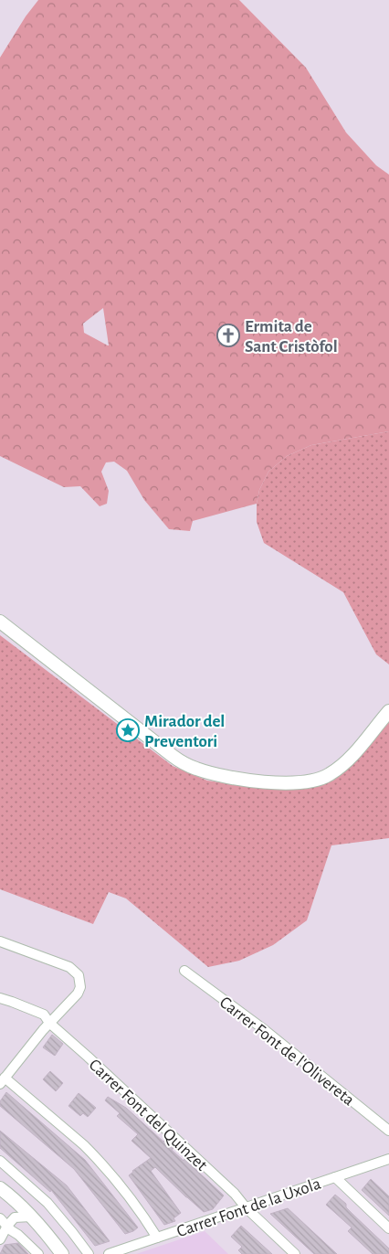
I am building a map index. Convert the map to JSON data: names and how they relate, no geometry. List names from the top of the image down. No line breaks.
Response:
{"streets":{"street":["Carrer Font de l'Olivereta","Carrer Font del Quinzet","Carrer Font de la Uxola"]},"crossings":[["Carrer Font del Quinzet","Carrer Font de la Uxola"]],"places":{"church":["Ermita de Sant Cristòfol"],"place":["Mirador del Preventori"]}}
